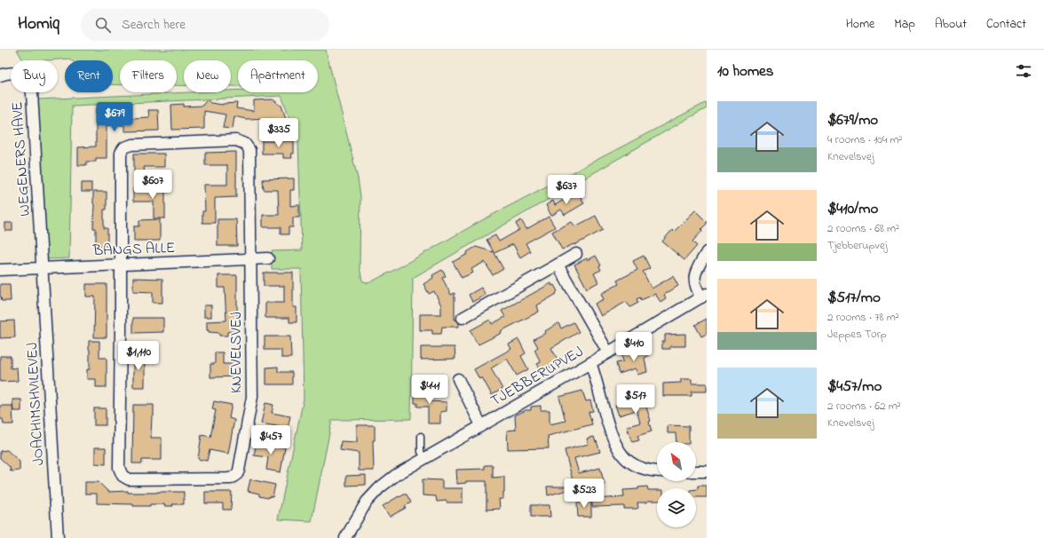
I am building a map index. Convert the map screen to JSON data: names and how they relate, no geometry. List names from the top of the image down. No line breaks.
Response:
{"streets":{"street":["WEGENERS HAVE","BANGS ALLE","KNEVELSVEJ","TJEBBERUPVEJ","JOACHIMSHVILEVEJ"]},"crossings":[["WEGENERS HAVE","BANGS ALLE"],["WEGENERS HAVE","JOACHIMSHVILEVEJ"],["BANGS ALLE","KNEVELSVEJ"],["BANGS ALLE","JOACHIMSHVILEVEJ"]],"north":"top left","page":{"header":"Homiq","search":"Search here","nav":["Home","Map","About","Contact"],"heading":"10 homes","chip":["Buy","Rent","Filters","New","Apartment"],"list":[{"name":"$679/mo","note":"4 rooms · 104 m² · Knevelsvej"},{"name":"$410/mo","note":"2 rooms · 68 m² · Tjebberupvej"},{"name":"$517/mo","note":"2 rooms · 78 m² · Jeppes Torp"},{"name":"$457/mo","note":"2 rooms · 62 m² · Knevelsvej"}],"price":["$679","$335","$607","$637","$410","$1,110","$441","$517","$457","$523"]}}
